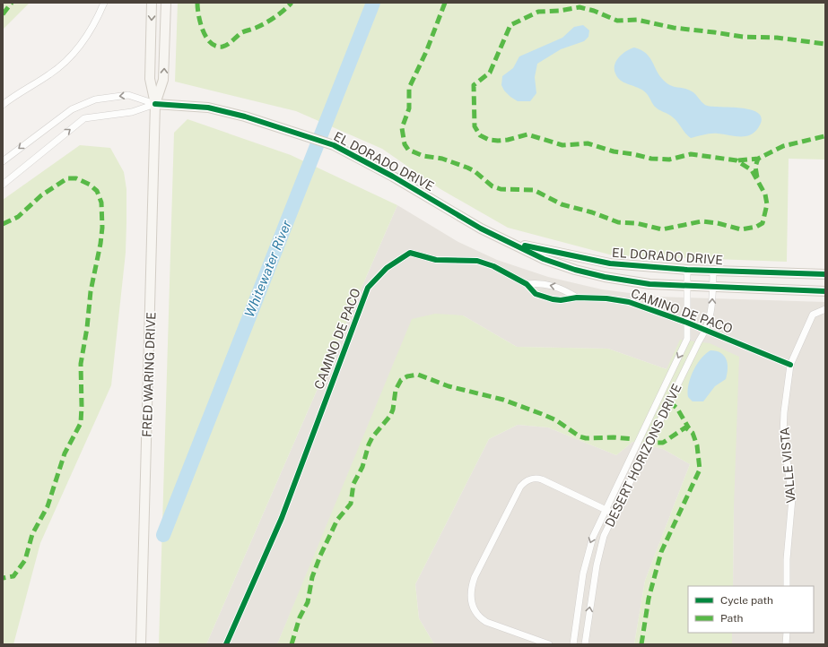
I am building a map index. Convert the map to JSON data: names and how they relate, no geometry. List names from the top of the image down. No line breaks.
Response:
{"streets":{"main road":["EL DORADO DRIVE","FRED WARING DRIVE"],"street":["CAMINO DE PACO","DESERT HORIZONS DRIVE","VALLE VISTA"]},"crossings":[["EL DORADO DRIVE","FRED WARING DRIVE"],["EL DORADO DRIVE","DESERT HORIZONS DRIVE"],["CAMINO DE PACO","DESERT HORIZONS DRIVE"],["CAMINO DE PACO","VALLE VISTA"]],"water":["Whitewater River"],"legend":["Cycle path","Path"]}
